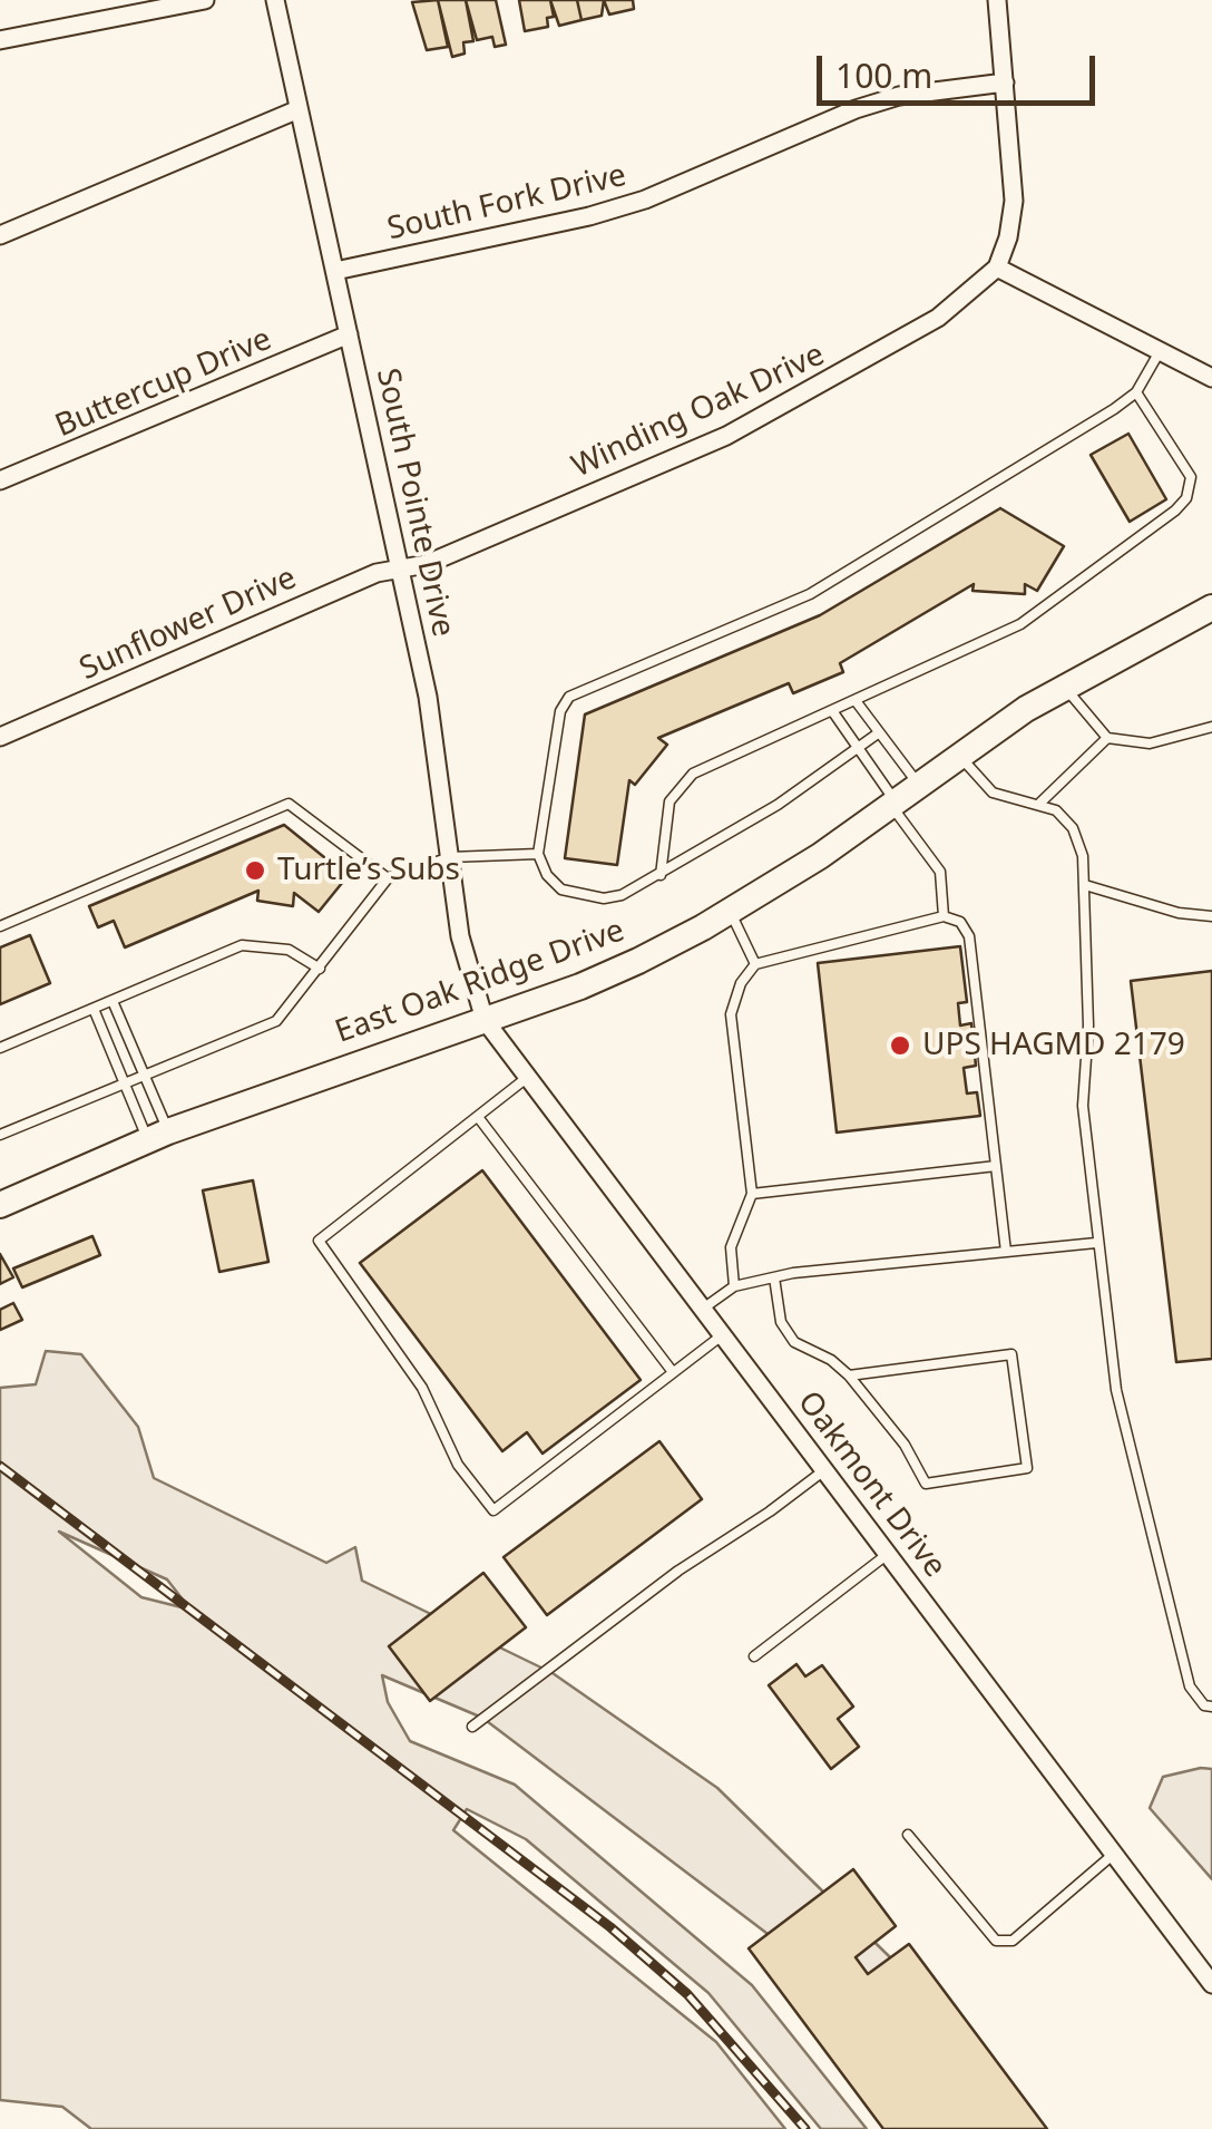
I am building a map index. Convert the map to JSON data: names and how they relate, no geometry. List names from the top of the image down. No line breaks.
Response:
{"streets":{"main road":["East Oak Ridge Drive"],"street":["South Fork Drive","Buttercup Drive","Winding Oak Drive","South Pointe Drive","Sunflower Drive","Oakmont Drive"]},"crossings":[["South Fork Drive","South Pointe Drive"],["Buttercup Drive","South Pointe Drive"],["Winding Oak Drive","South Pointe Drive"],["Winding Oak Drive","Sunflower Drive"],["South Pointe Drive","Sunflower Drive"],["South Pointe Drive","East Oak Ridge Drive"],["South Pointe Drive","Oakmont Drive"],["East Oak Ridge Drive","Oakmont Drive"]],"places":["Turtle’s Subs","UPS HAGMD 2179"],"scale_bar":"100 m"}
